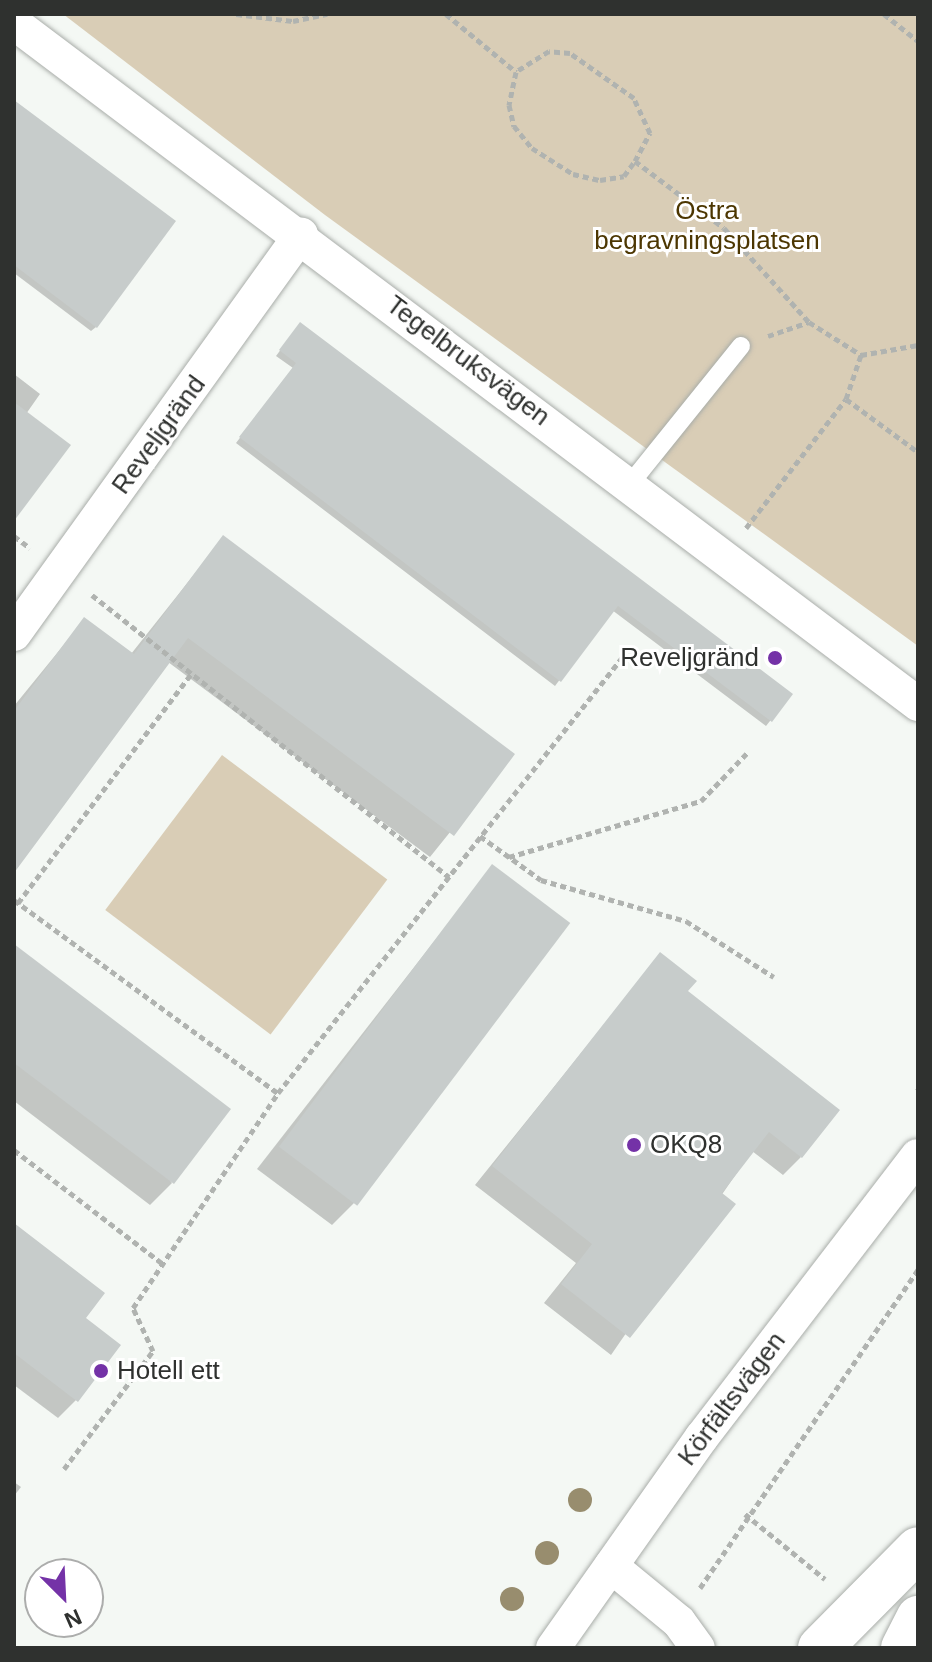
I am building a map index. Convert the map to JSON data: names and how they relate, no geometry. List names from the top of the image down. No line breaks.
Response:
{"streets":{"street":["Tegelbruksvägen","Reveljgränd","Körfältsvägen"]},"crossings":[["Tegelbruksvägen","Reveljgränd"]],"parks":["Östra begravningsplatsen"],"places":["Reveljgränd","OKQ8","Hotell ett"],"north":"bottom right"}
